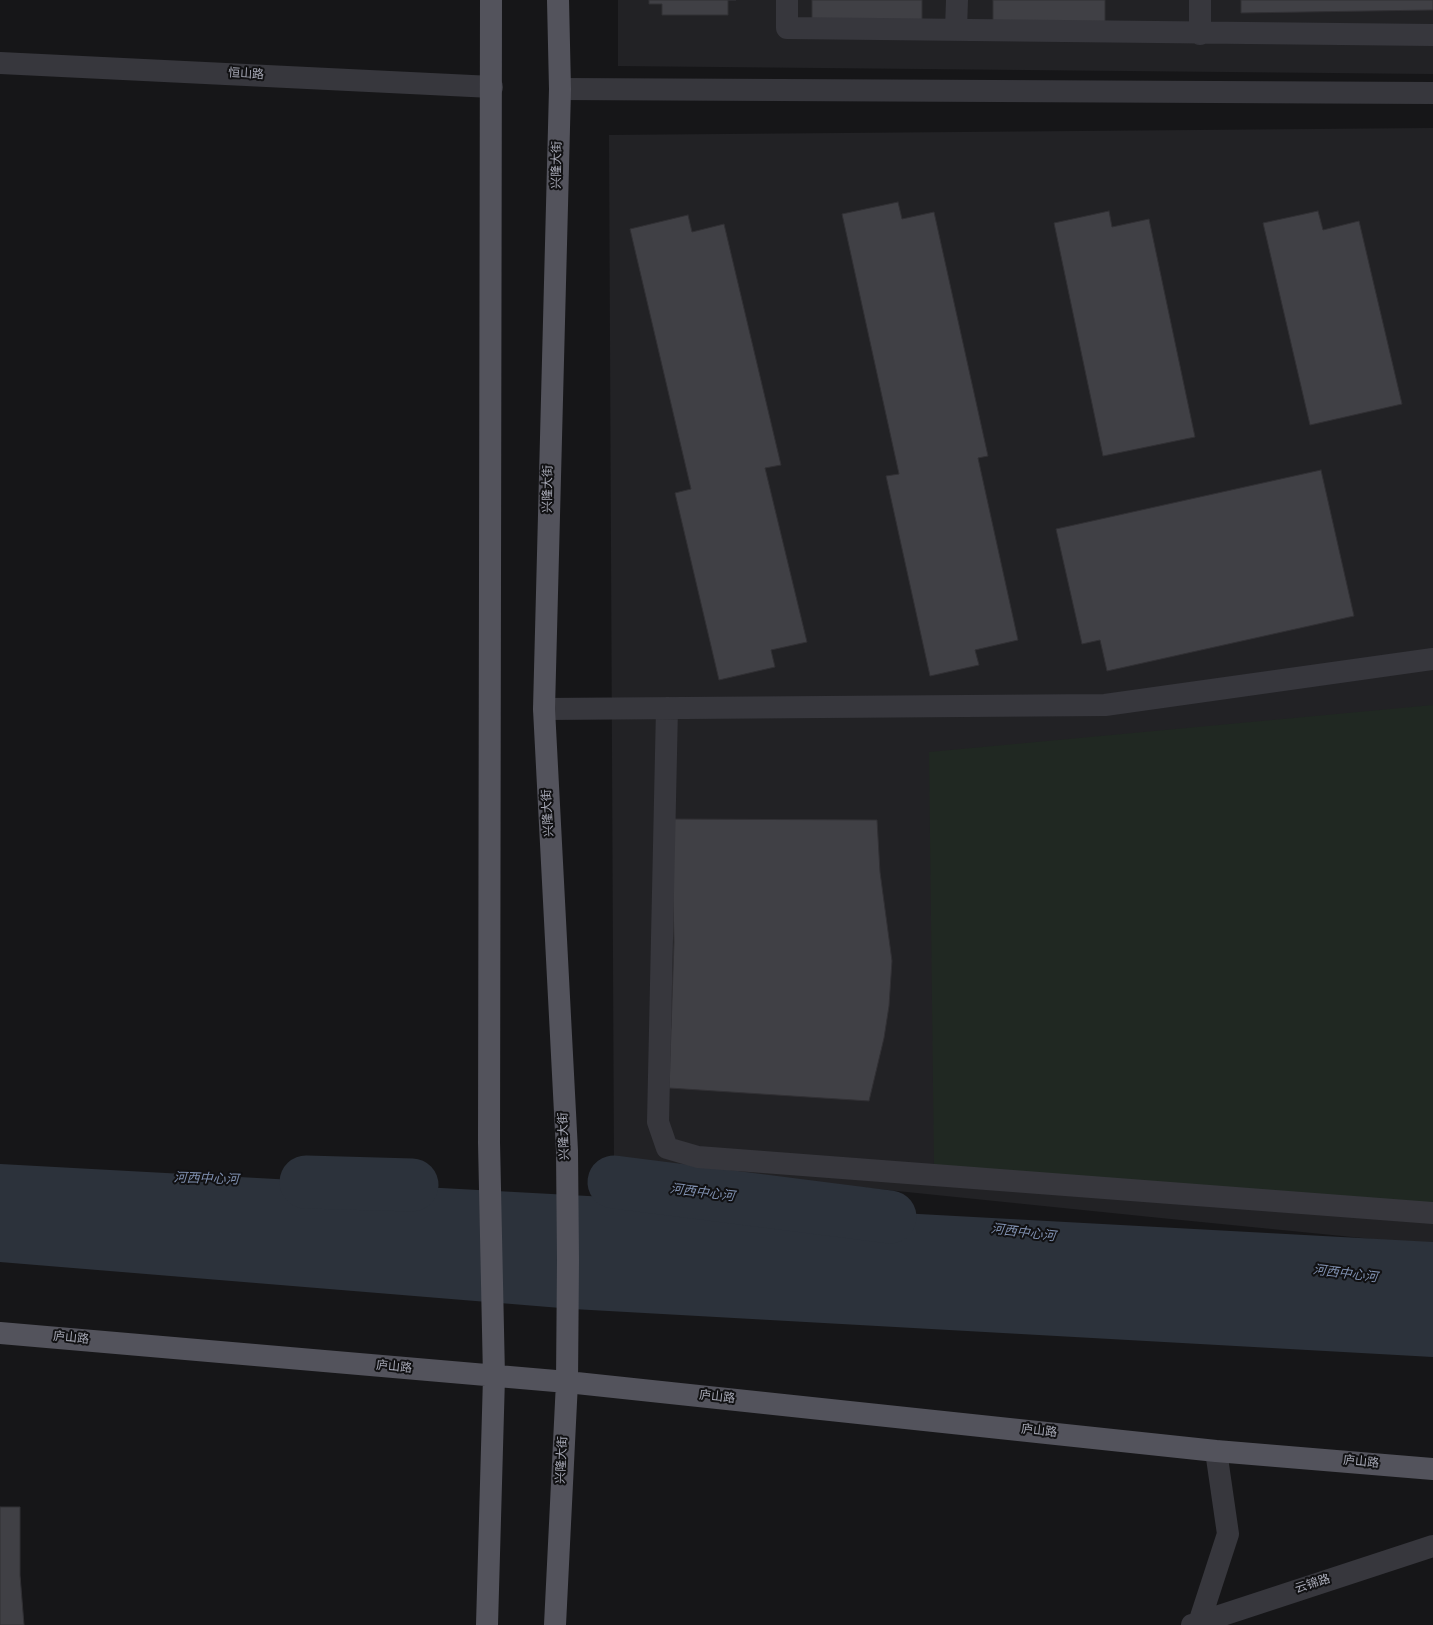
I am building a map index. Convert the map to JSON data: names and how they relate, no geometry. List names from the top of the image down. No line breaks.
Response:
{"streets":{"main road":["兴隆大街","庐山路"],"street":["恒山路","云锦路"]},"crossings":[["兴隆大街","庐山路"]],"water":["河西中心河"]}
